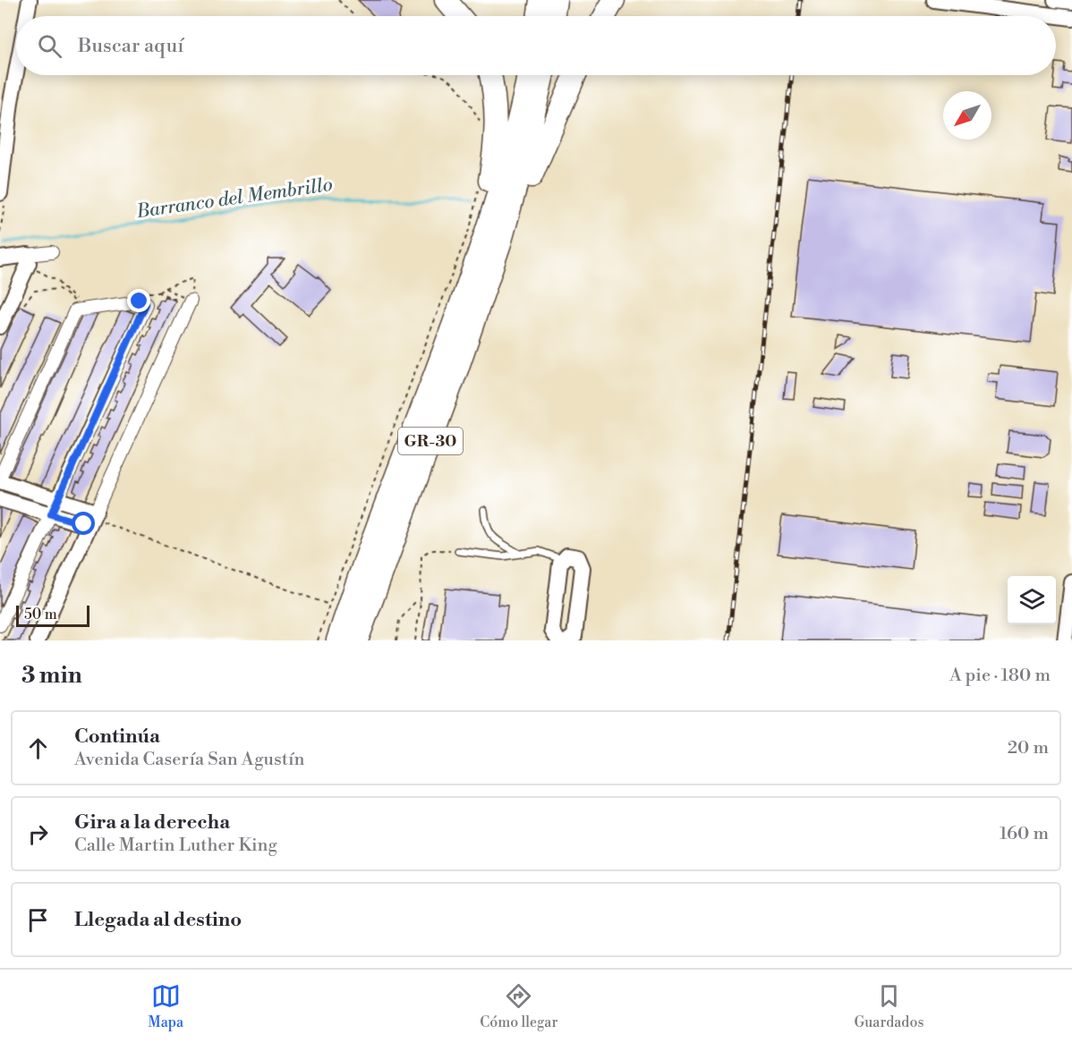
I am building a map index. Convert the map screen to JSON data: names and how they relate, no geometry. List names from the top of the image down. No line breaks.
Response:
{"streets":{"highway":["GR-30"]},"water":["Barranco del Membrillo"],"scale_bar":"50 m","north":"bottom left","page":{"search":"Buscar aquí","scale":"50 m","heading":["3 min","A pie · 180 m"],"list":[["Continúa","Avenida Casería San Agustín","20 m"],["Gira a la derecha","Calle Martin Luther King","160 m"],"Llegada al destino"],"nav":["Mapa","Cómo llegar","Guardados"]}}
